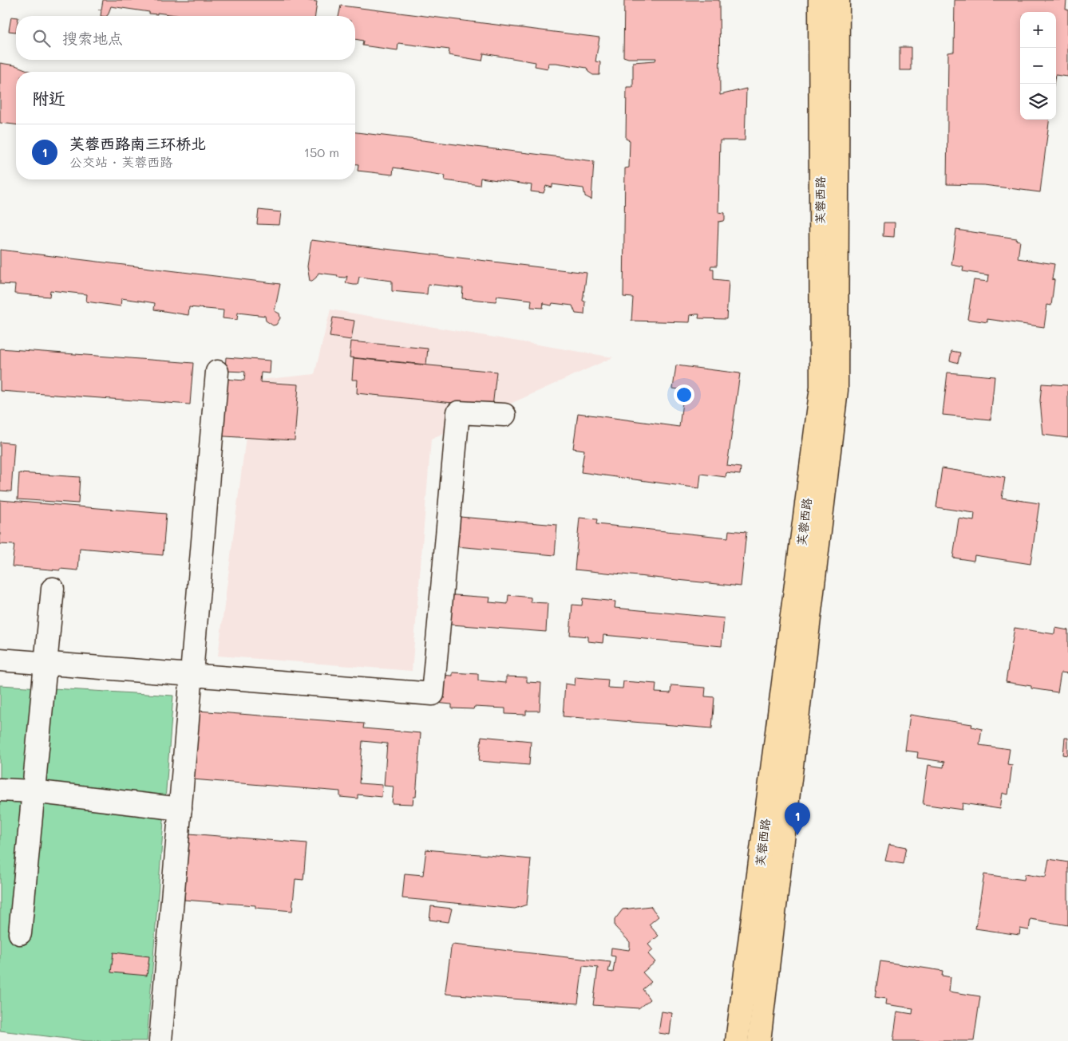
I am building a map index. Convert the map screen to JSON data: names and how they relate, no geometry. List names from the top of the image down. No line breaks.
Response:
{"streets":{"main road":["芙蓉西路"]},"page":{"map_buttons":["+","−"],"search":"搜索地点","heading":"附近","list":[{"mark":"1","name":"芙蓉西路南三环桥北","note":"公交站 · 芙蓉西路","value":"150 m"}],"pins":"1"}}
